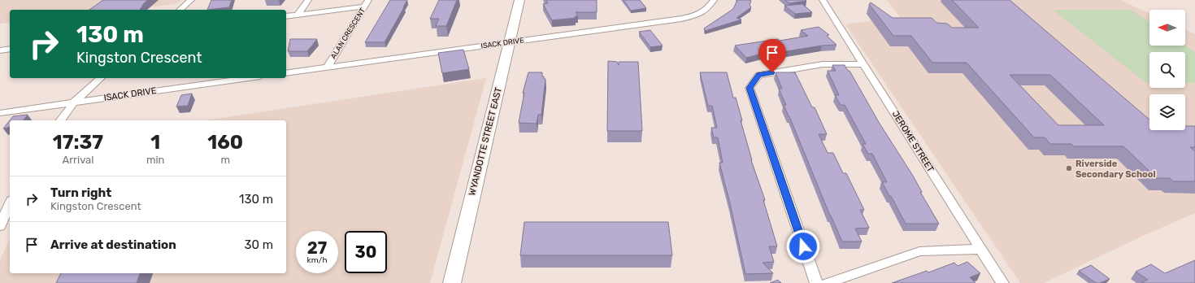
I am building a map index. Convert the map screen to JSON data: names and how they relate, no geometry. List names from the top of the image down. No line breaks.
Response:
{"streets":{"street":["ALAN CRESCENT","ISACK DRIVE","WYANDOTTE STREET EAST","JEROME STREET"]},"crossings":[["ALAN CRESCENT","ISACK DRIVE"],["ISACK DRIVE","WYANDOTTE STREET EAST"]],"places":["Riverside Secondary School"],"north":"left","page":{"turn":["130 m","Kingston Crescent"],"eta":["17:37","Arrival","1","min","160","m"],"list":[{"name":"Turn right","note":"Kingston Crescent","value":"130 m"},{"name":"Arrive at destination","value":"30 m"}],"speed":"27 km/h","limit":"30"}}
